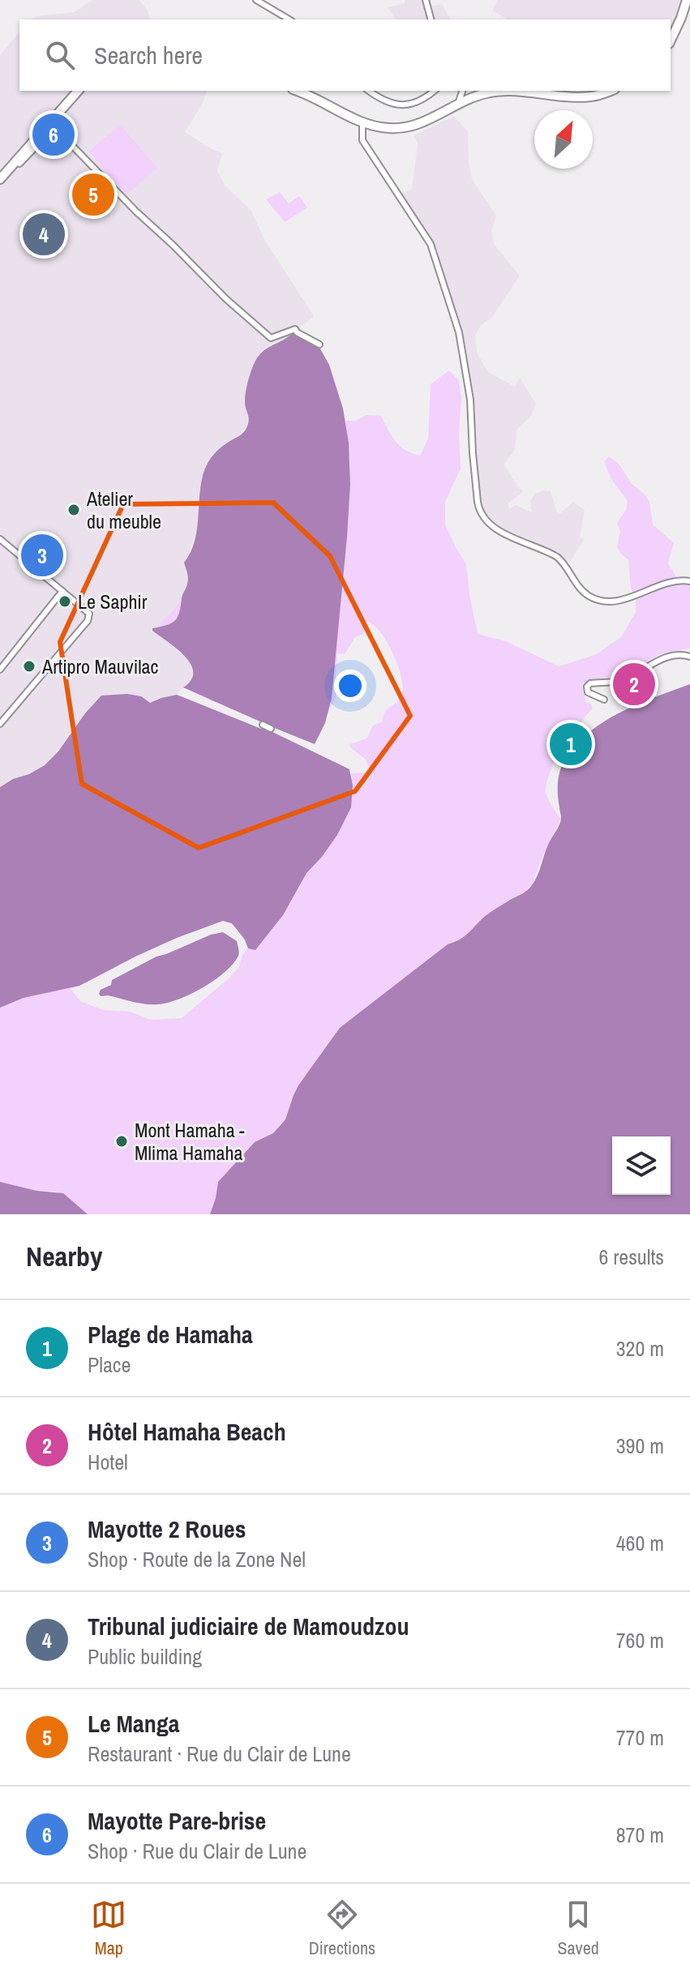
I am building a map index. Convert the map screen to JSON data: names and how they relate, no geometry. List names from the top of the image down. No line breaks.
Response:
{"places":["Atelier du meuble","Le Saphir","Artipro Mauvilac","Mont Hamaha - Mlima Hamaha"],"north":"top right","page":{"search":"Search here","pins":["6","5","4","3","2","1"],"heading":["Nearby","6 results"],"list":[{"mark":"1","name":"Plage de Hamaha","note":"Place","value":"320 m"},{"mark":"2","name":"Hôtel Hamaha Beach","note":"Hotel","value":"390 m"},{"mark":"3","name":"Mayotte 2 Roues","note":"Shop · Route de la Zone Nel","value":"460 m"},{"mark":"4","name":"Tribunal judiciaire de Mamoudzou","note":"Public building","value":"760 m"},{"mark":"5","name":"Le Manga","note":"Restaurant · Rue du Clair de Lune","value":"770 m"},{"mark":"6","name":"Mayotte Pare-brise","note":"Shop · Rue du Clair de Lune","value":"870 m"}],"nav":["Map","Directions","Saved"]}}
